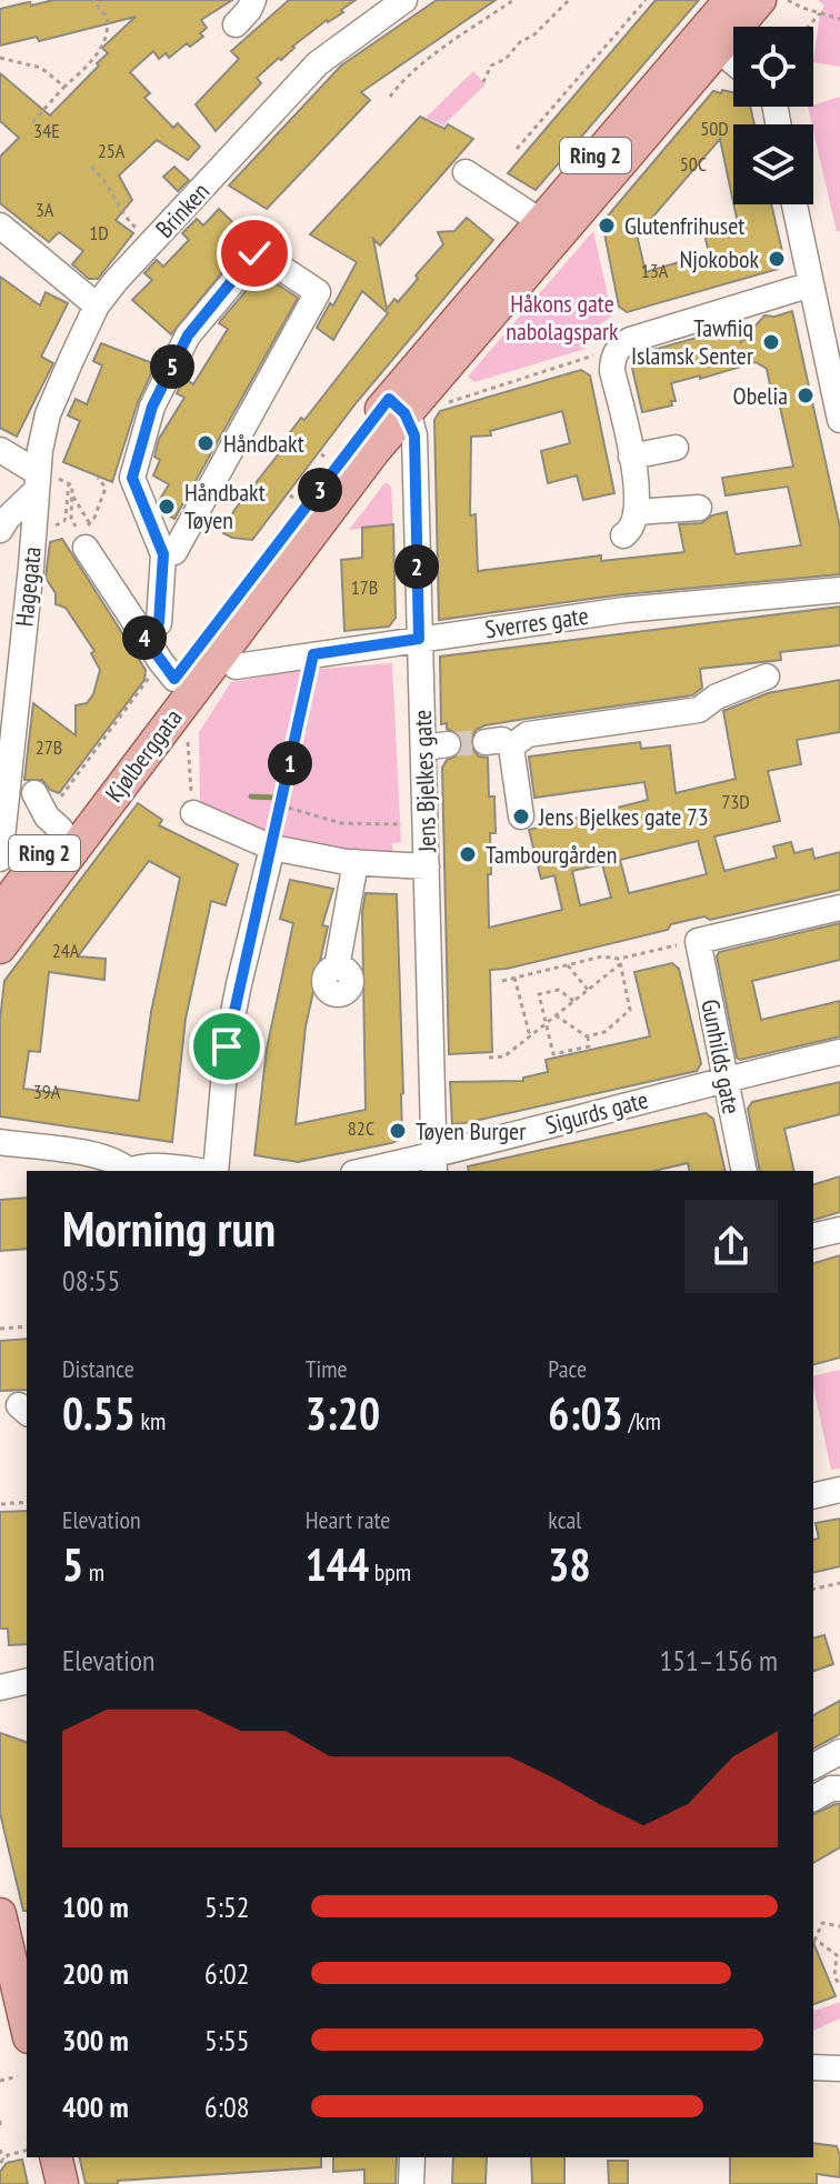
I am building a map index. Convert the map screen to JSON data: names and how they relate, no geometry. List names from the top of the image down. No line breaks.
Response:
{"streets":{"main road":["Ring 2","Kjølberggata"],"street":["Brinken","Hagegata","Sverres gate","Jens Bjelkes gate","Gunhilds gate","Sigurds gate"]},"crossings":[["Ring 2","Kjølberggata"],["Brinken","Hagegata"],["Sverres gate","Jens Bjelkes gate"],["Kjølberggata","Jens Bjelkes gate"],["Jens Bjelkes gate","Sigurds gate"],["Gunhilds gate","Sigurds gate"]],"parks":["Håkons gate nabolagspark"],"places":["Glutenfrihuset","Njokobok","Tawfiiq Islamsk Senter","Obelia","Håndbakt","Håndbakt Tøyen","Jens Bjelkes gate 73","Tambourgården","Tøyen Burger"],"house_numbers":["50D","34E","25A","50C","3A","1D","13A","17B","27B","73D","24A","39A","82C"],"page":{"pins":["5","3","2","4","1"],"heading":["Morning run","08:55"],"stats":[["Distance","0.55 km"],["Time","3:20"],["Pace","6:03 /km"],["Elevation","5 m"],["Heart rate","144 bpm"],["kcal","38"]],"chart":["Elevation","151–156 m"],"list":[{"name":"100 m","note":"5:52"},{"name":"200 m","note":"6:02"},{"name":"300 m","note":"5:55"},{"name":"400 m","note":"6:08"}]}}
